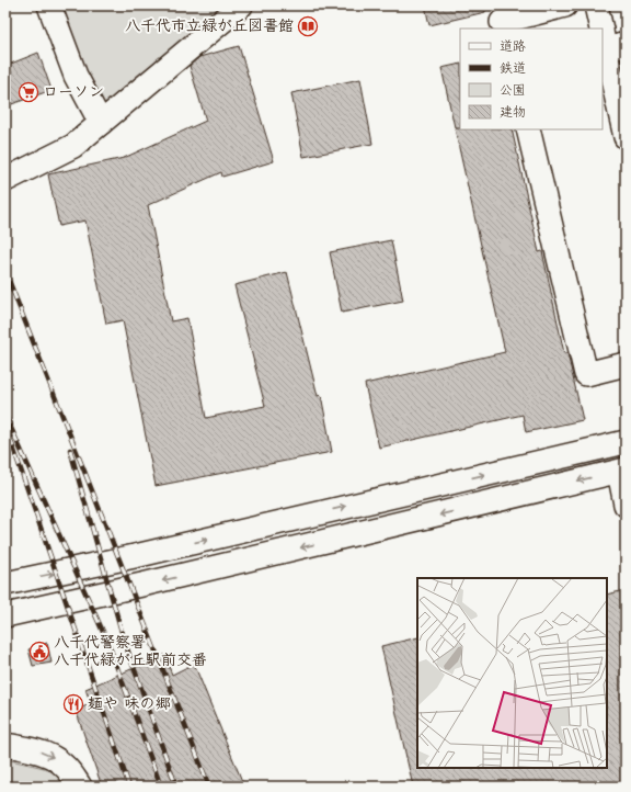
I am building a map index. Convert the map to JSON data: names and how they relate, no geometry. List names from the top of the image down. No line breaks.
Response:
{"places":{"library":["八千代市立緑が丘図書館"],"supermarket":["ローソン"],"public building":["八千代警察署 八千代緑が丘駅前交番"],"restaurant":["麺や 味の郷"]},"legend":["道路","鉄道","公園","建物"]}
